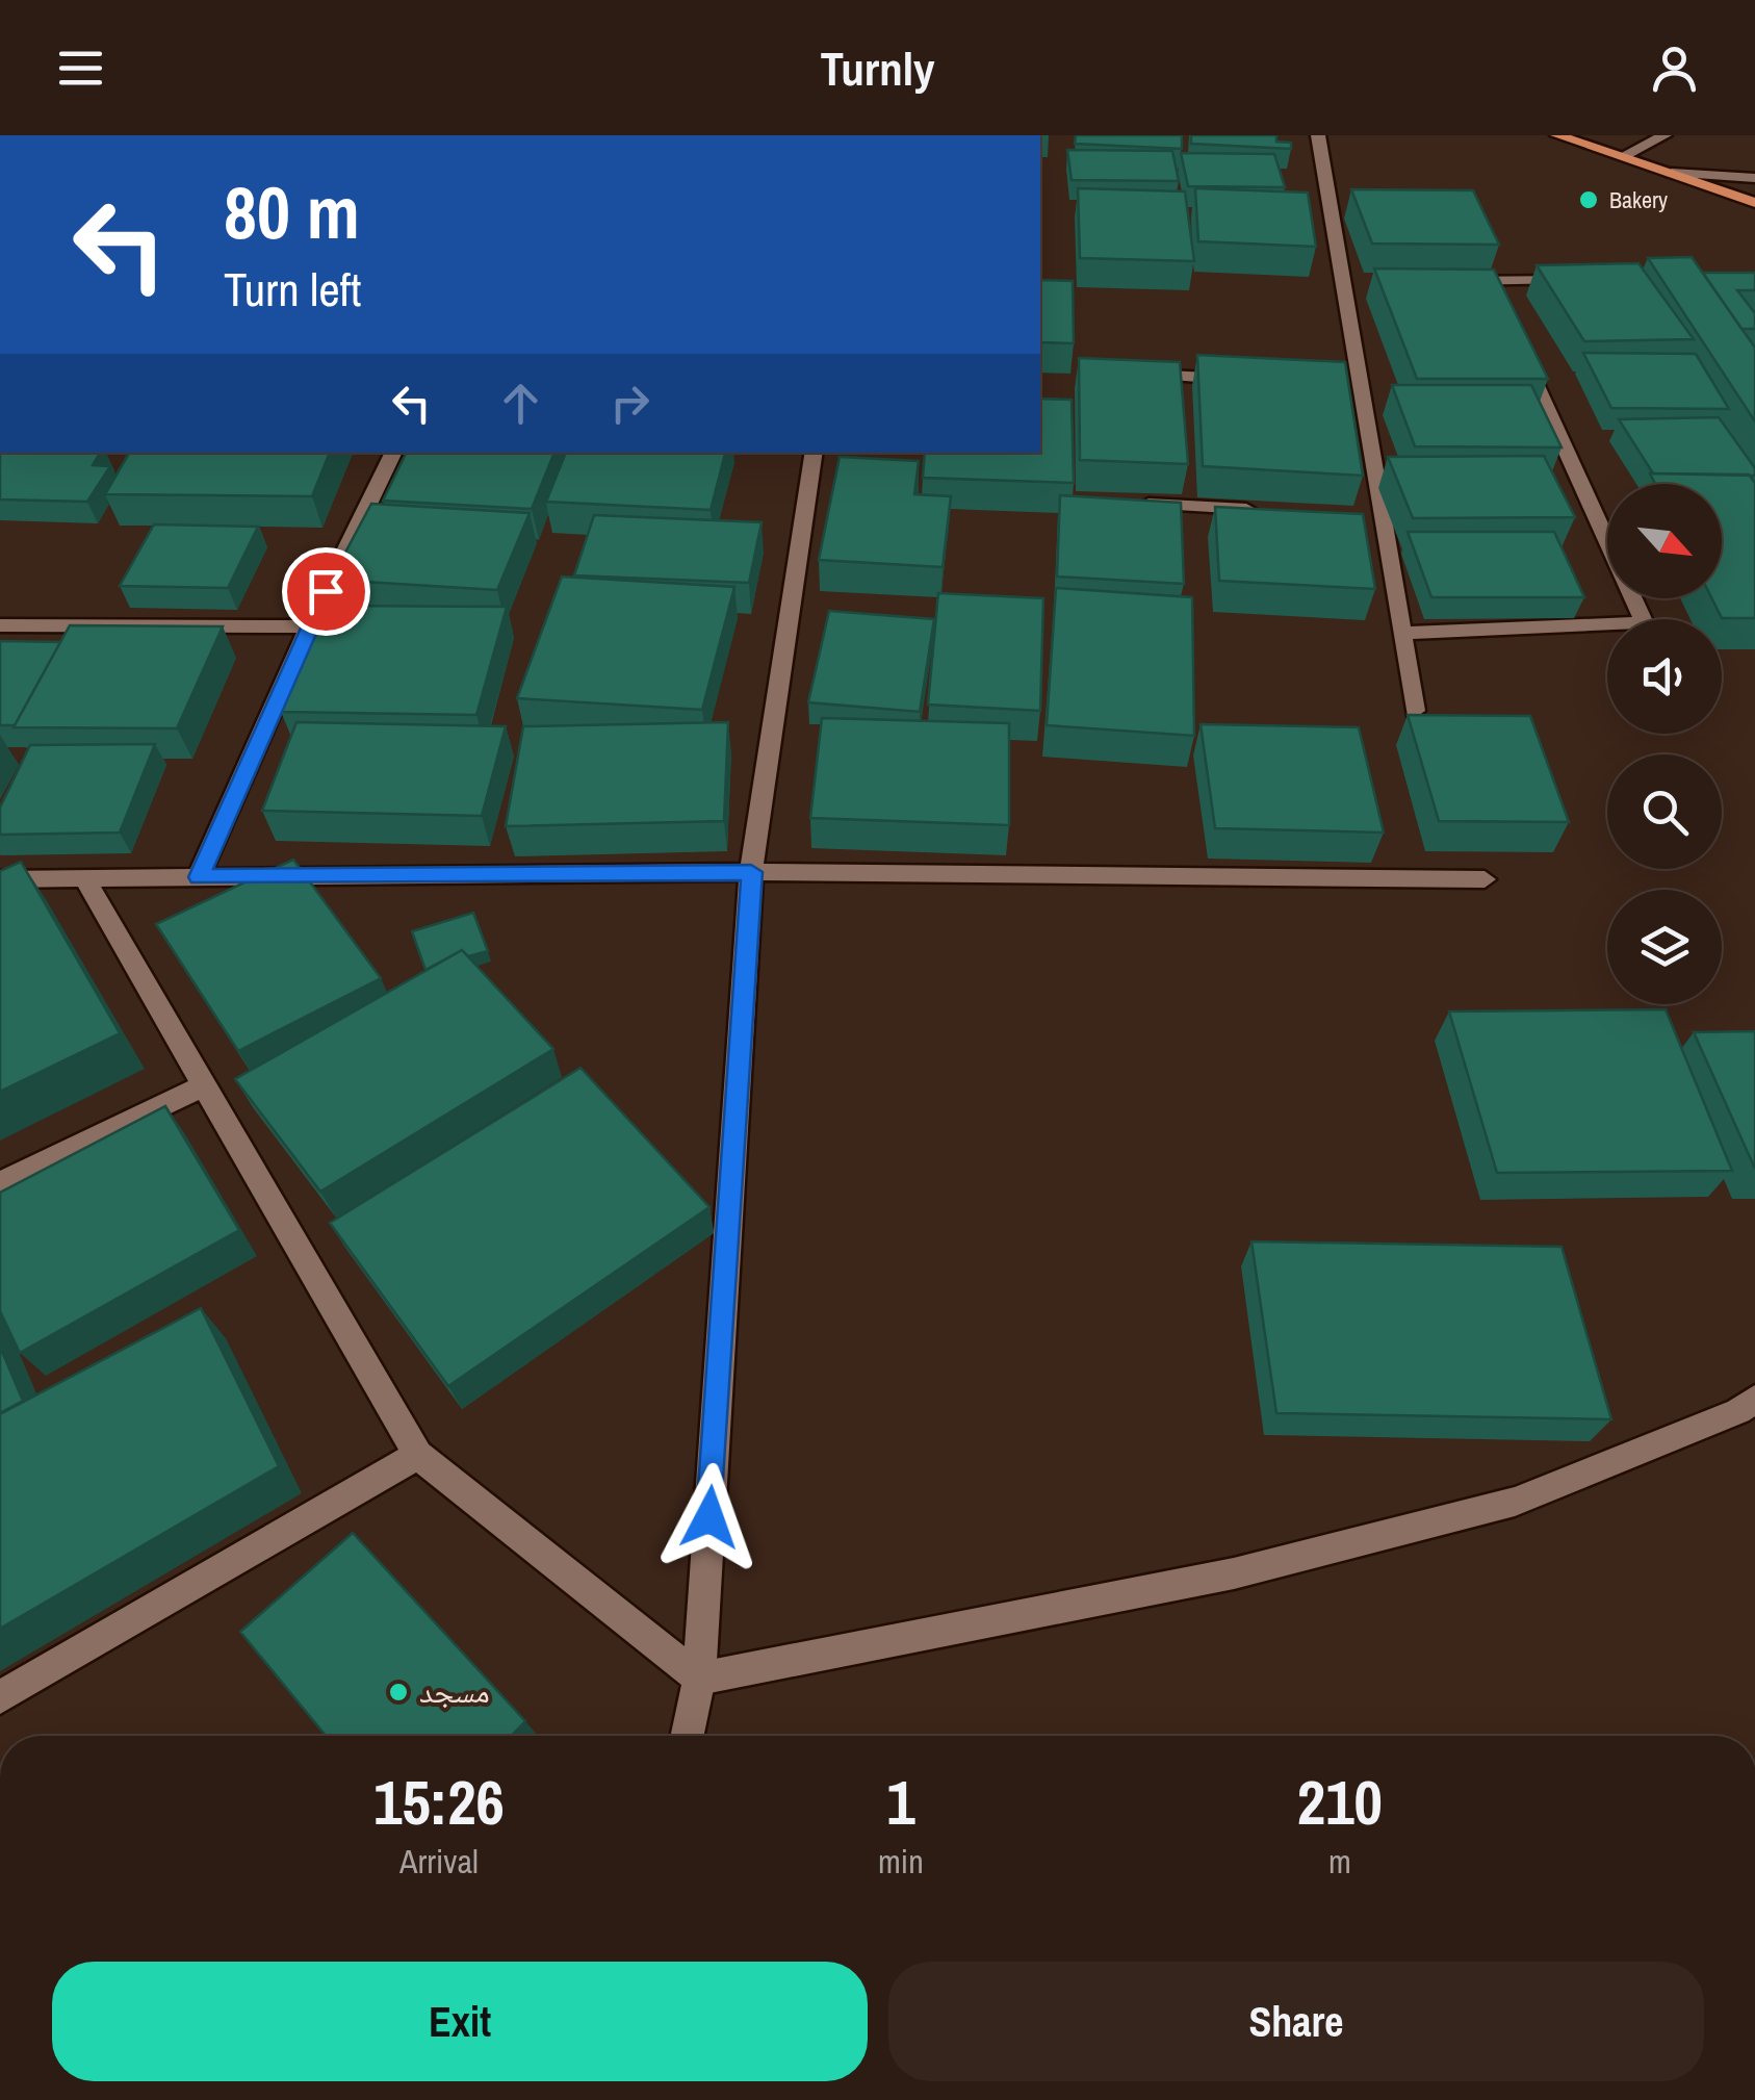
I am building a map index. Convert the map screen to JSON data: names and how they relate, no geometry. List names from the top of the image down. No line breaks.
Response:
{"places":["Bakery","مسجد"],"north":"bottom right","page":{"header":"Turnly","turn":["80 m","Turn left"],"eta":["15:26","Arrival","1","min","210","m"],"buttons":["Exit","Share"]}}
